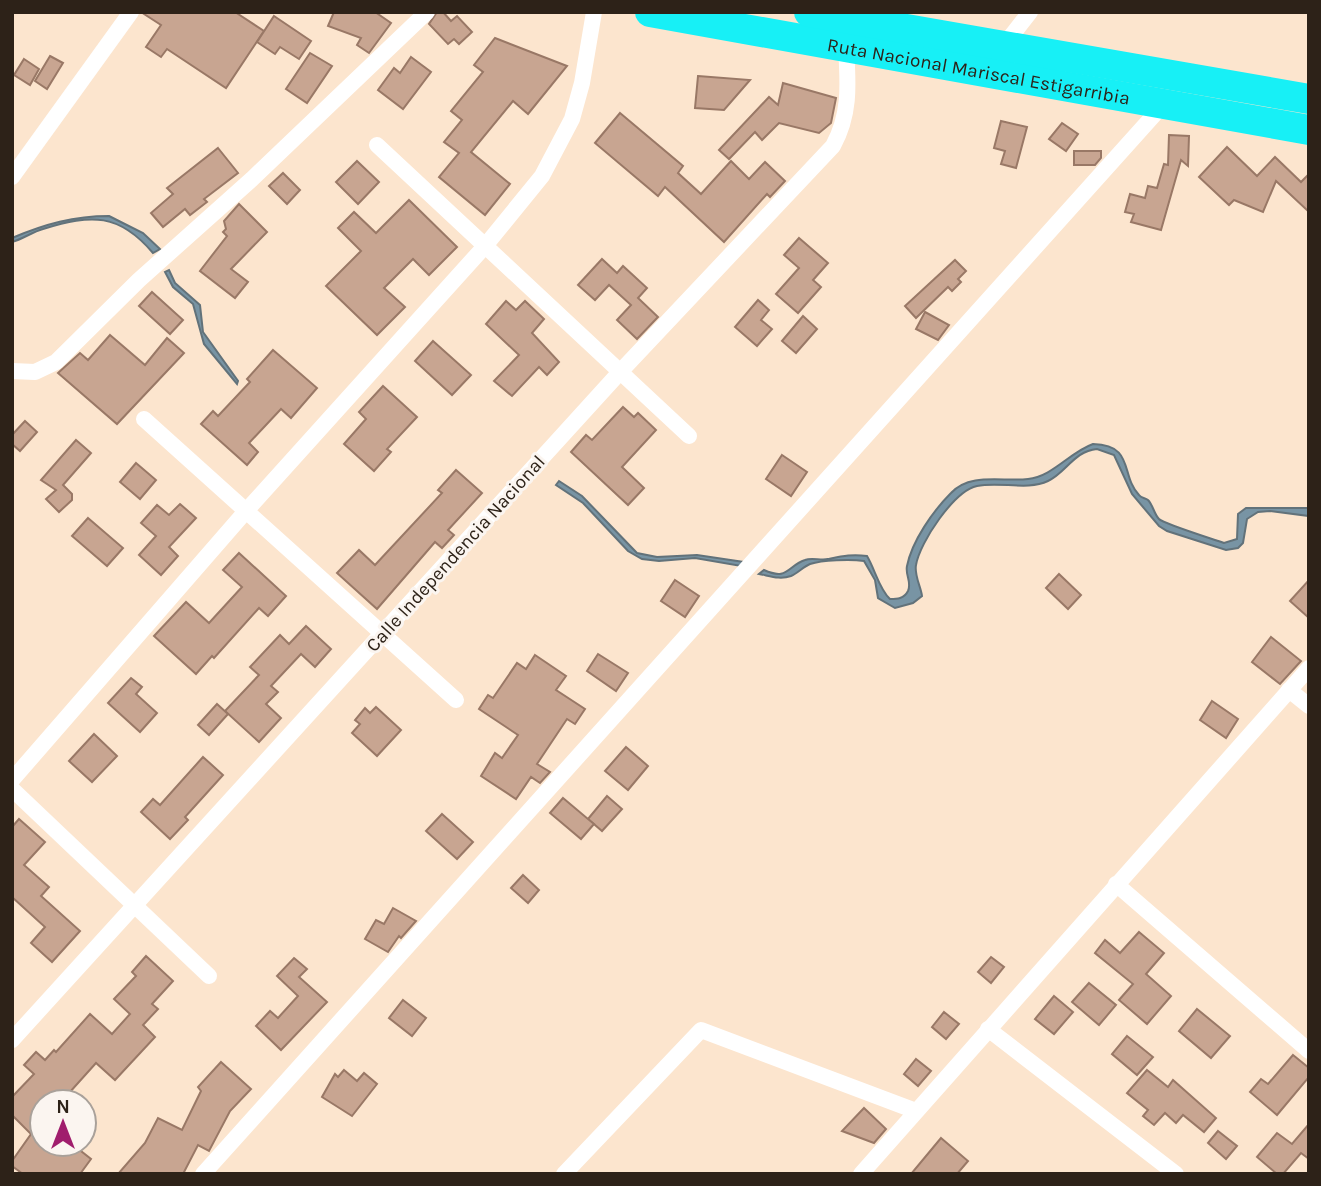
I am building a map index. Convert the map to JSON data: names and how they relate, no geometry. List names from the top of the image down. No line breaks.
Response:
{"streets":{"highway":["Ruta Nacional Mariscal Estigarribia"],"street":["Calle Independencia Nacional"]},"crossings":[["Ruta Nacional Mariscal Estigarribia","Calle Independencia Nacional"]],"north":"top"}
